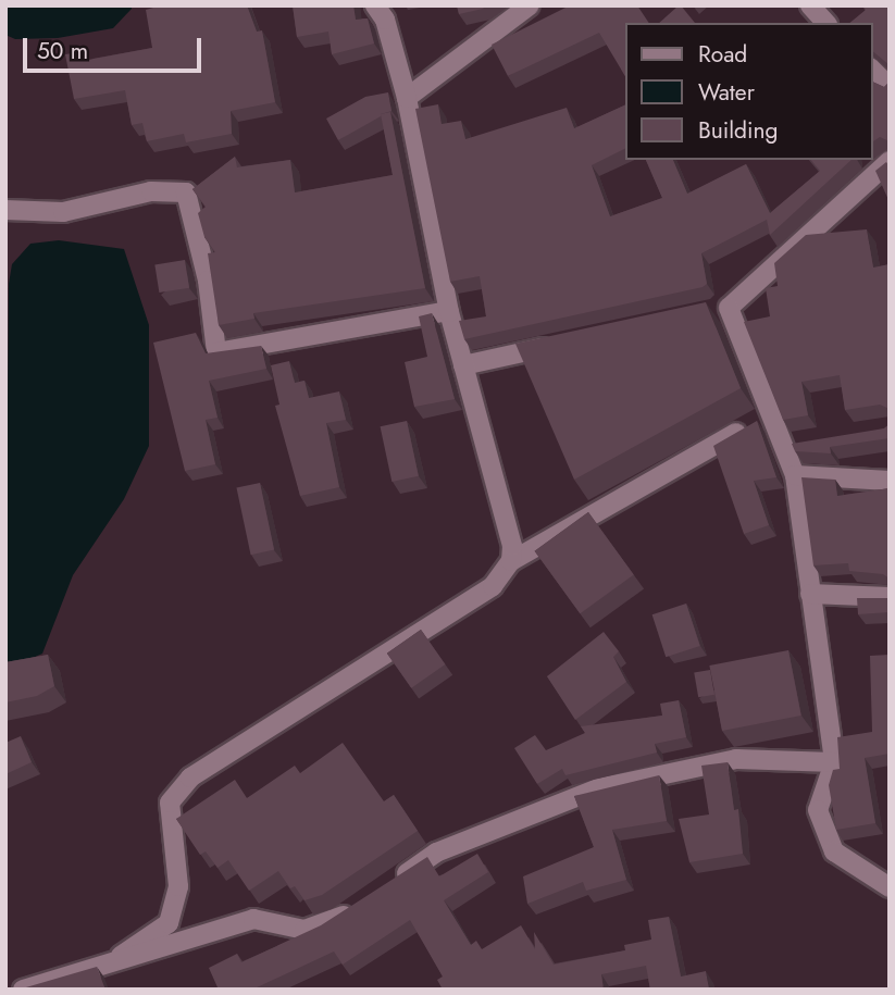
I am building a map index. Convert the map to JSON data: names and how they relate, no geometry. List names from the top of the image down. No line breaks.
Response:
{"legend":["Road","Water","Building"],"scale_bar":"50 m"}
